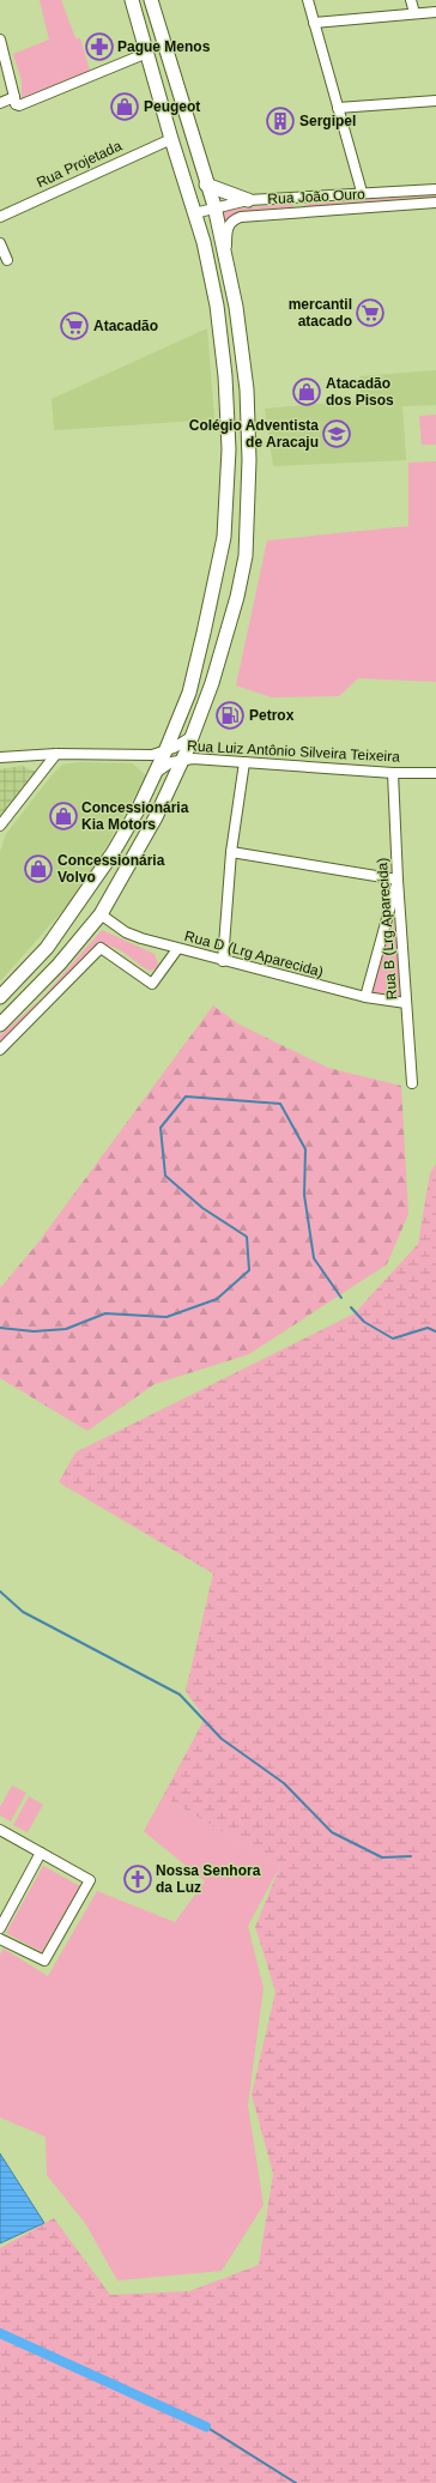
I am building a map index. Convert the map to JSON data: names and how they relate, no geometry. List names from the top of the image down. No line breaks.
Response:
{"streets":{"street":["Rua Projetada","Rua João Ouro","Rua Luiz Antônio Silveira Teixeira","Rua B (Lrg Aparecida)","Rua D (Lrg Aparecida)"]},"crossings":[["Rua Luiz Antônio Silveira Teixeira","Rua B (Lrg Aparecida)"],["Rua B (Lrg Aparecida)","Rua D (Lrg Aparecida)"]],"places":{"pharmacy":["Pague Menos"],"shop":["Peugeot","Atacadão dos Pisos","Concessionária Kia Motors","Concessionária Volvo"],"building":["Sergipel"],"supermarket":["mercantil atacado","Atacadão"],"school or university":["Colégio Adventista de Aracaju"],"fuel station":["Petrox"],"church":["Nossa Senhora da Luz"]}}
